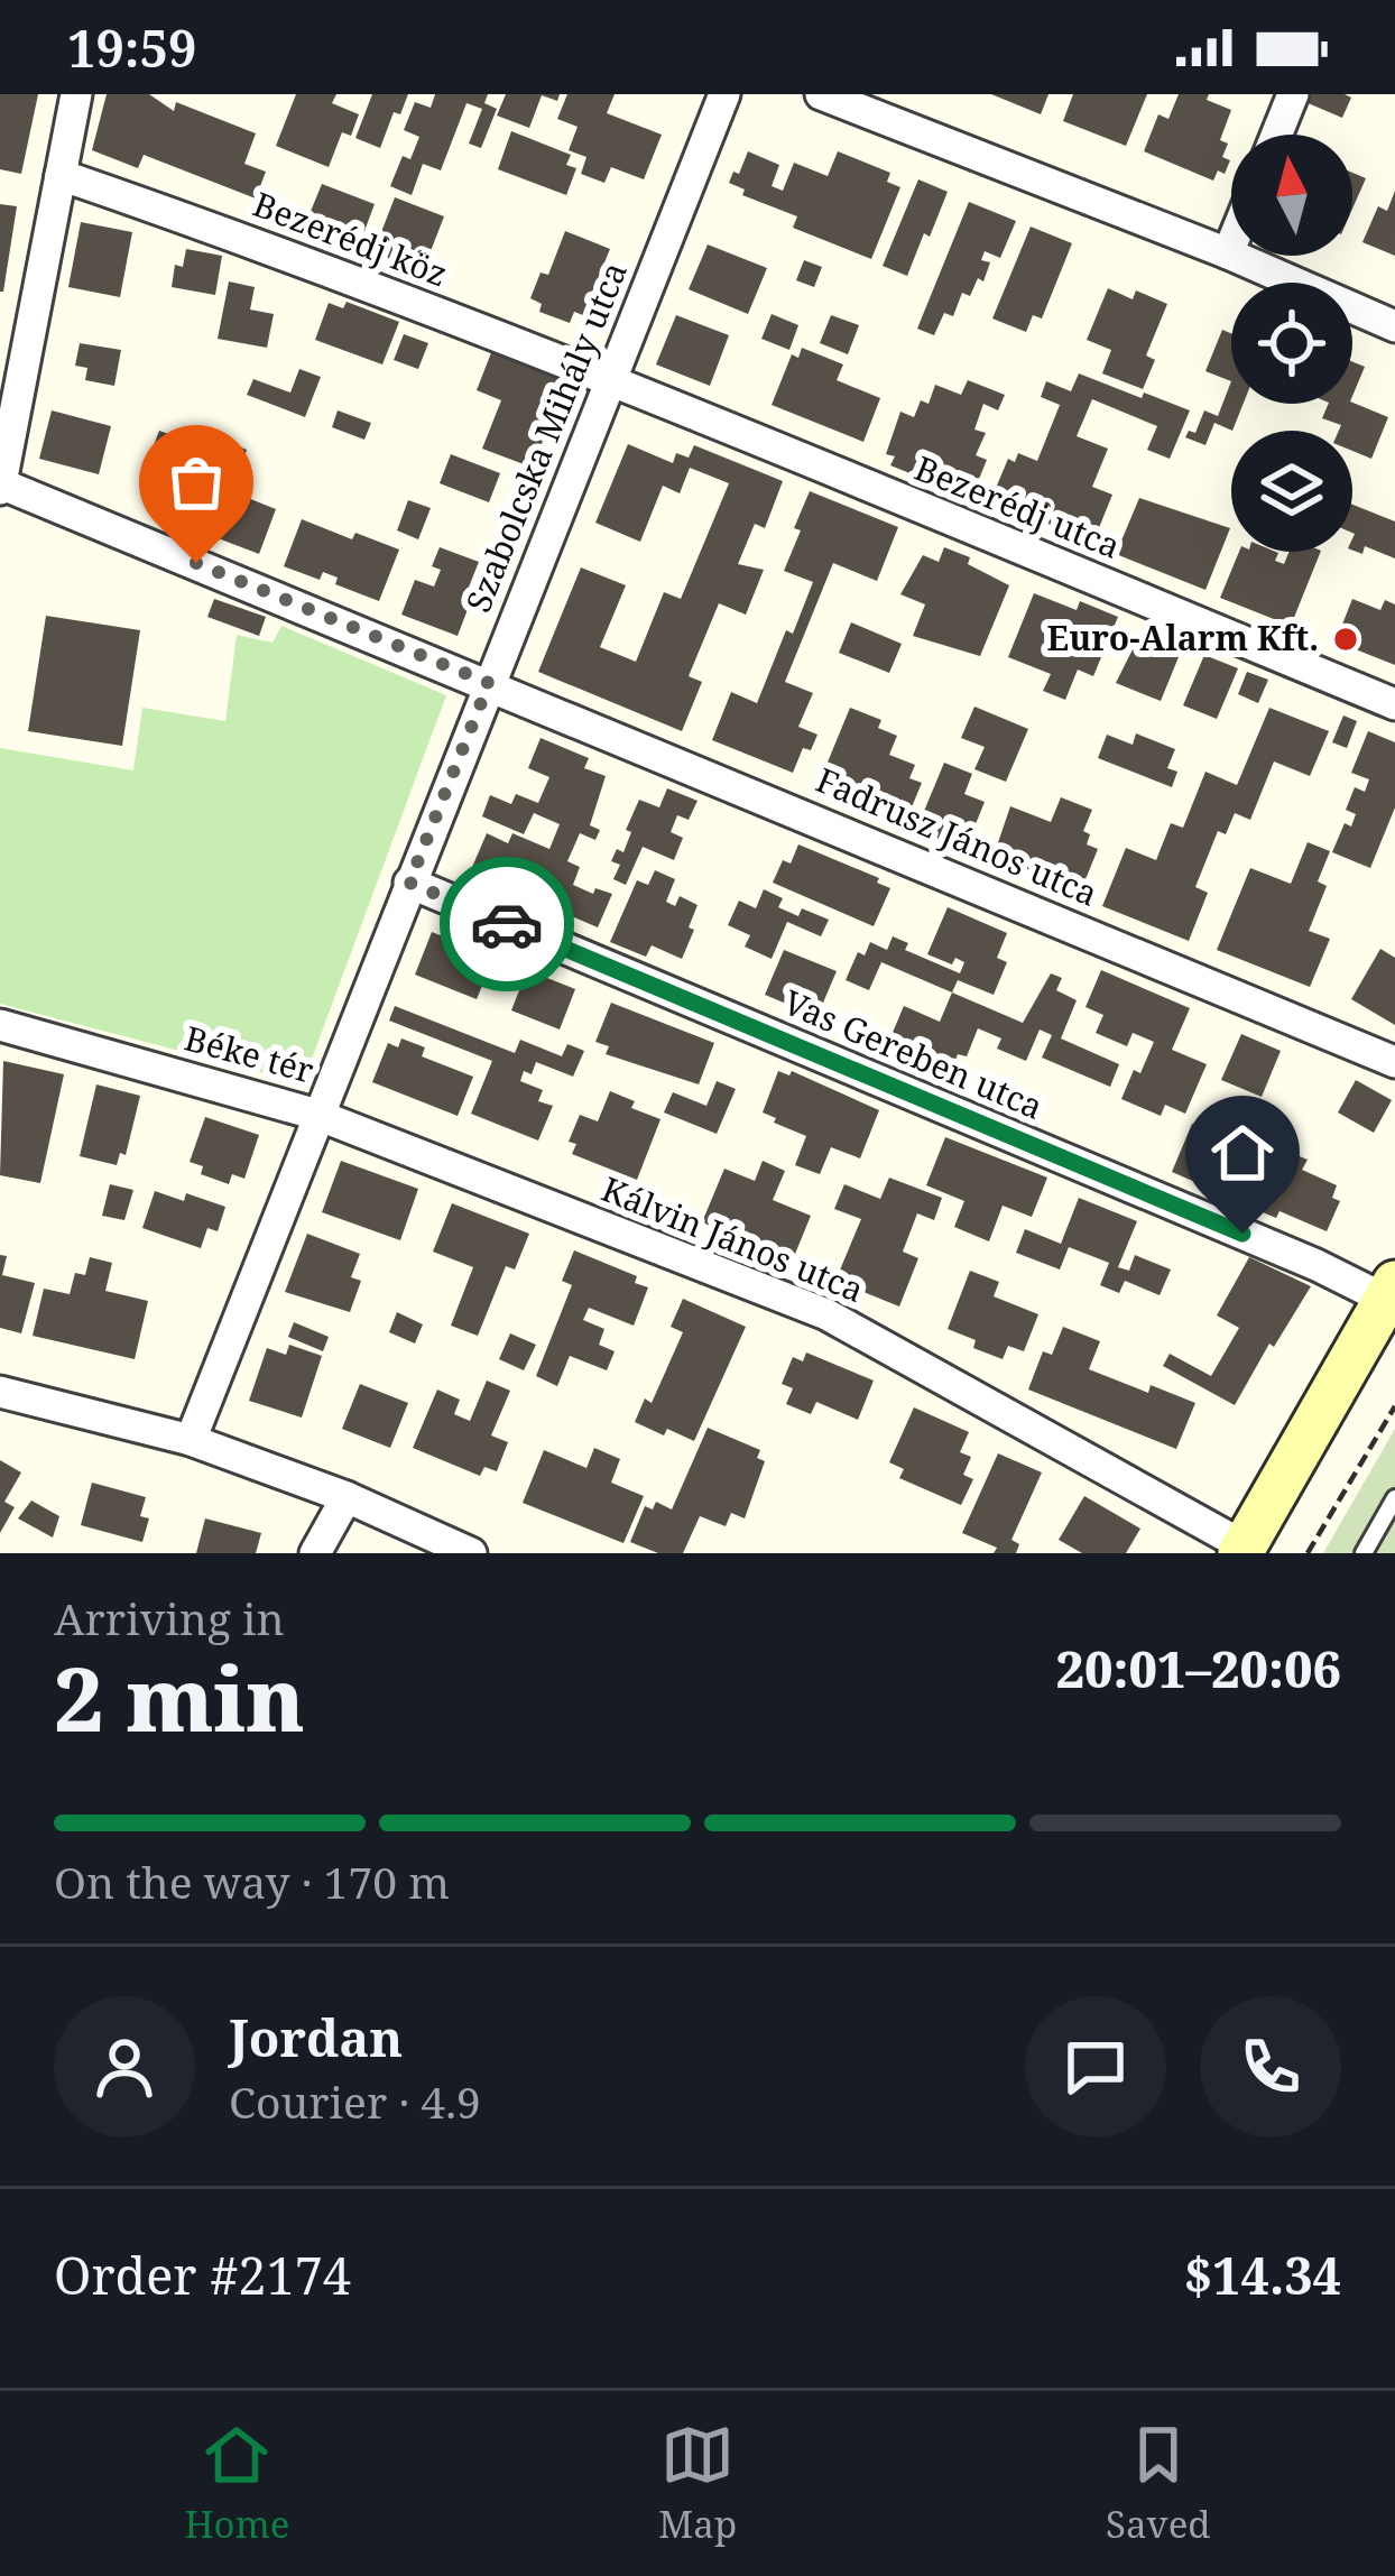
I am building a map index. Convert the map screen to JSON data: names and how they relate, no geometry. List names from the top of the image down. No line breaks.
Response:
{"streets":{"street":["Bezerédj köz","Szabolcska Mihály utca","Bezerédj utca","Fadrusz János utca","Béke tér","Vas Gereben utca","Kálvin János utca"]},"crossings":[["Bezerédj köz","Szabolcska Mihály utca"],["Bezerédj köz","Bezerédj utca"],["Szabolcska Mihály utca","Bezerédj utca"],["Szabolcska Mihály utca","Fadrusz János utca"],["Szabolcska Mihály utca","Béke tér"],["Szabolcska Mihály utca","Vas Gereben utca"],["Béke tér","Vas Gereben utca"],["Béke tér","Kálvin János utca"]],"places":["Euro-Alarm Kft."],"north":"top","page":{"status":"19:59","heading":["2 min","Arriving in","20:01–20:06"],"panel":["Jordan","Courier · 4.9","Order #2174","$14.34"],"bar":"On the way · 170 m","tabs":["Home","Map","Saved"]}}
